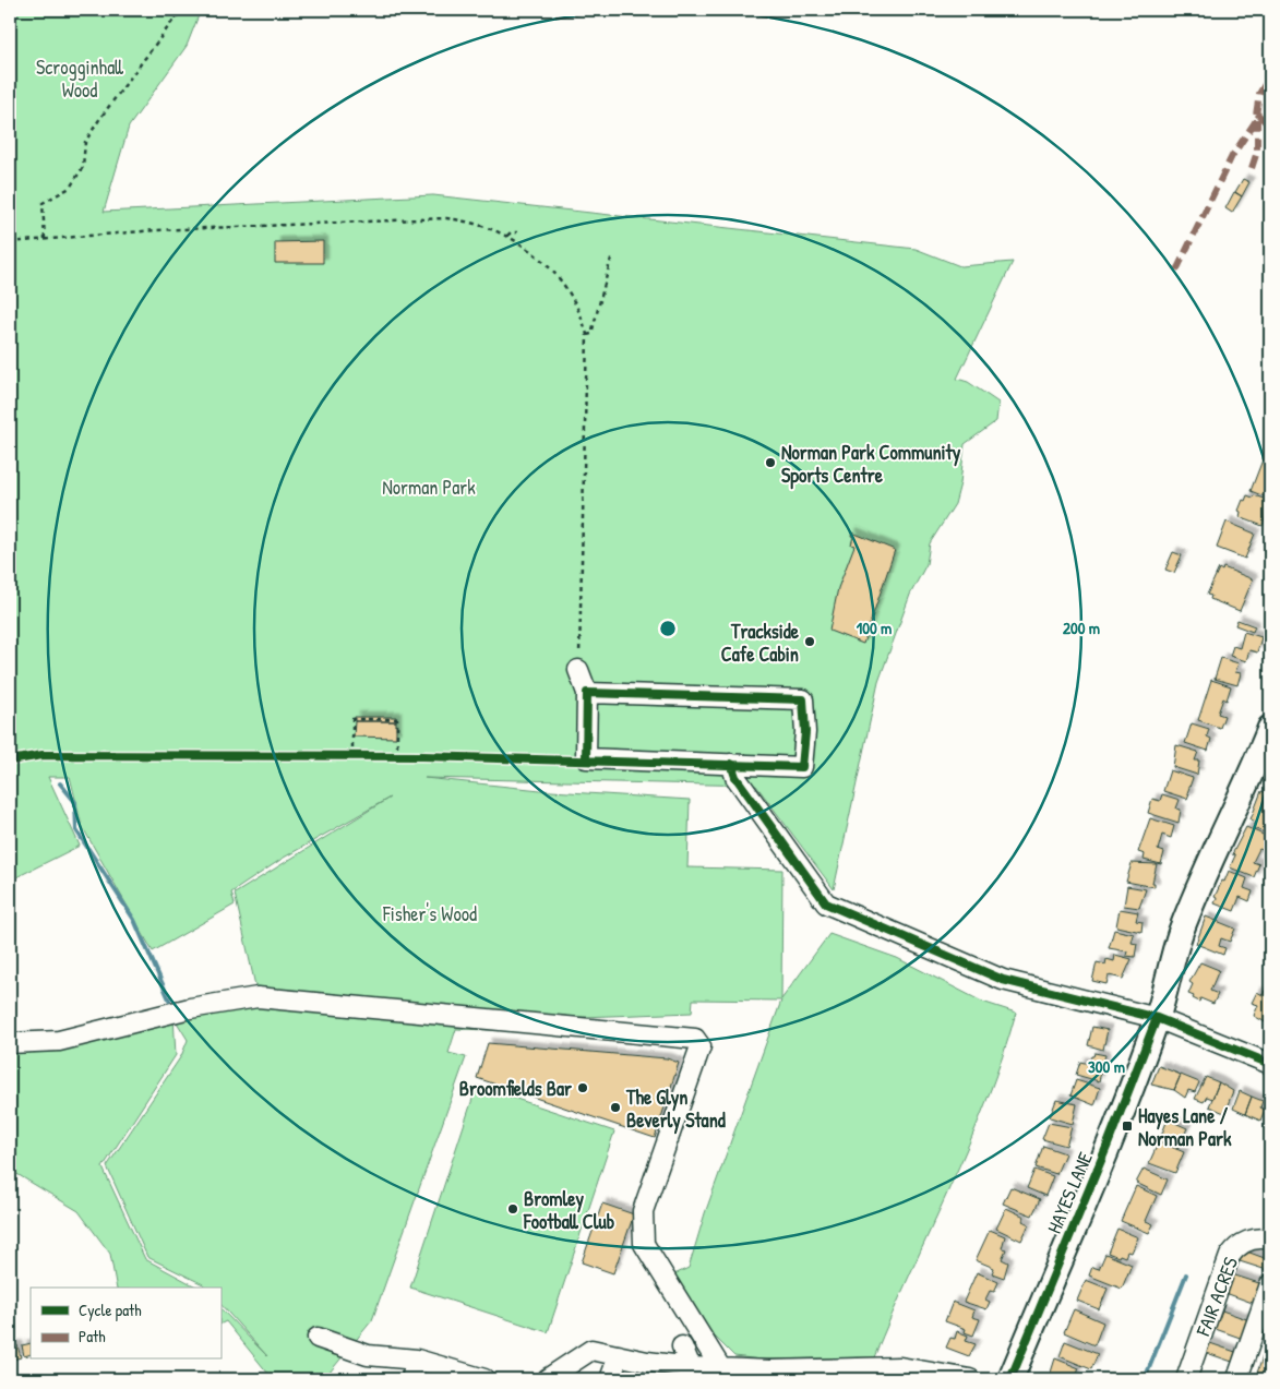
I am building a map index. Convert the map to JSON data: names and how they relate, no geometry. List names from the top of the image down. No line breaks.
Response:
{"streets":{"main road":["HAYES LANE"],"street":["FAIR ACRES"]},"parks":["Scrogginhall Wood","Norman Park","Fisher's Wood"],"places":{"other":["Norman Park Community Sports Centre","Trackside Cafe Cabin","Broomfields Bar","The Glyn Beverly Stand","Bromley Football Club"],"transit":["Hayes Lane / Norman Park"]},"legend":["Cycle path","Path"],"rings":["100 m","200 m","300 m"]}
